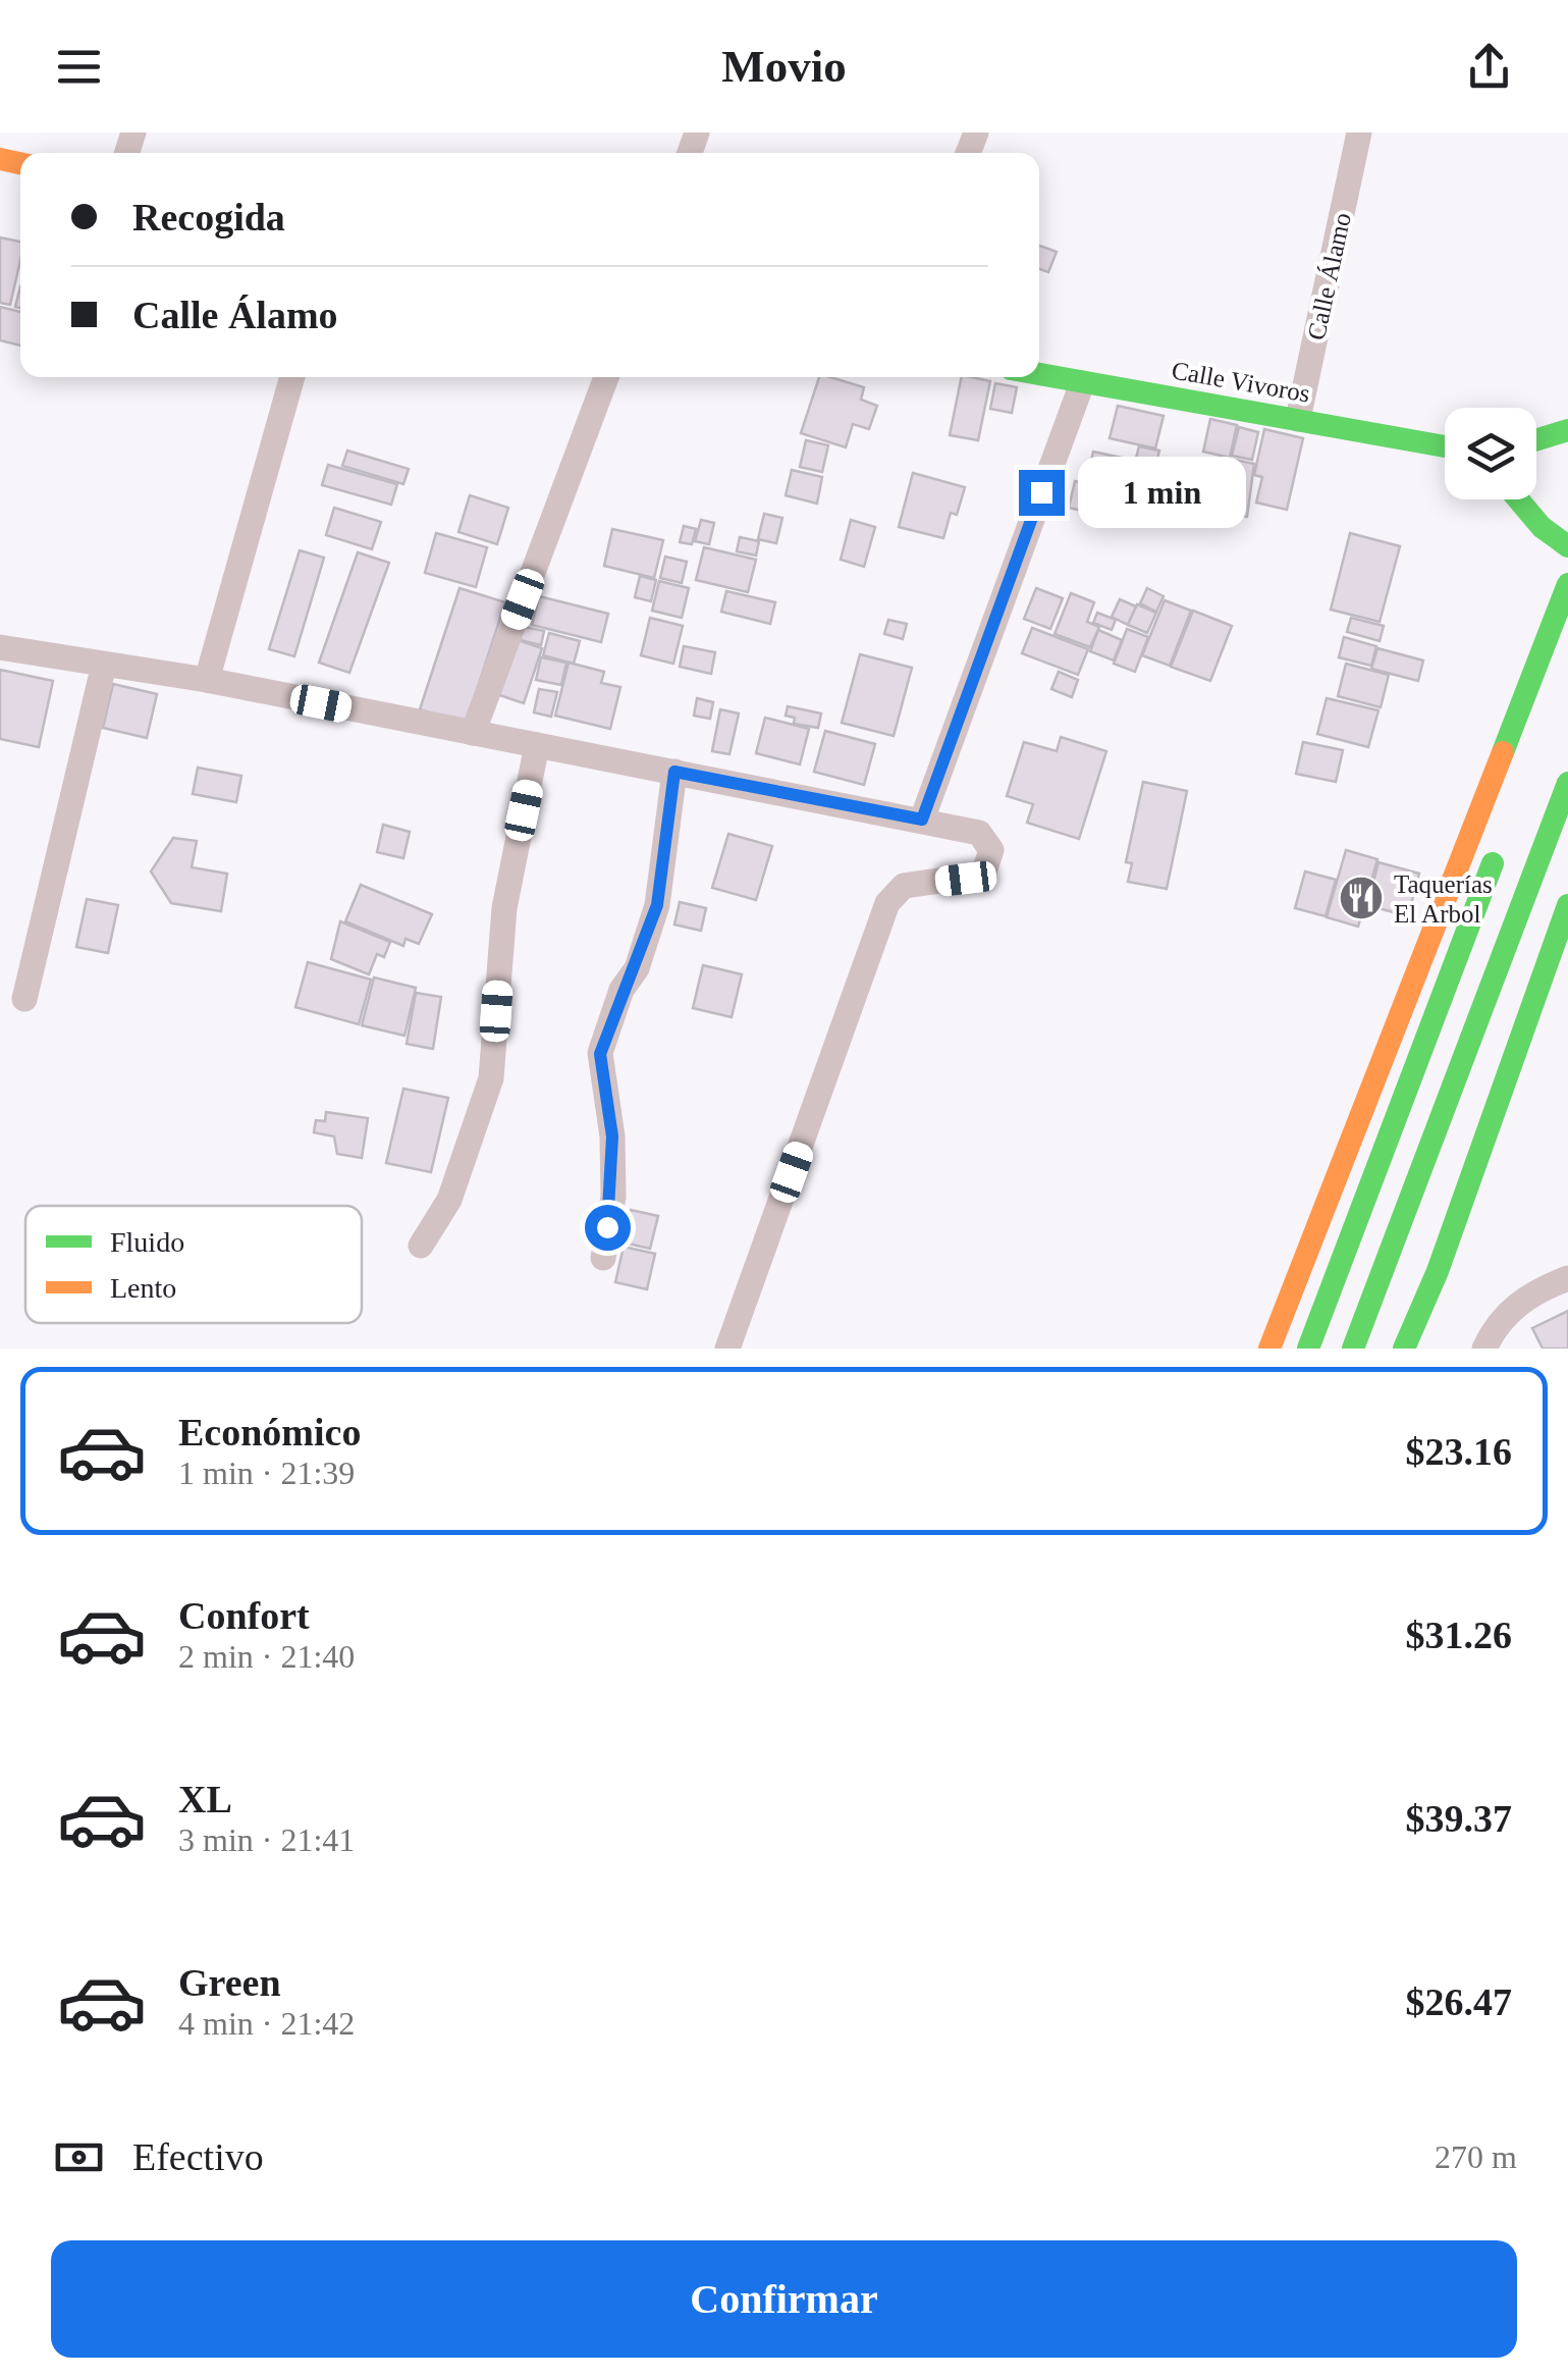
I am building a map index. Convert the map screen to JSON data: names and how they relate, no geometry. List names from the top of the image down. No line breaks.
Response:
{"streets":{"main road":["Calle Vivoros"],"street":["Calle Álamo"]},"crossings":[["Calle Álamo","Calle Vivoros"]],"places":{"restaurant":["Taquerías El Arbol"]},"legend":["Fluido","Lento"],"page":{"header":"Movio","banner":["Recogida","Calle Álamo"],"bubble":"1 min","list":[{"name":"Económico","note":"1 min · 21:39","value":"$23.16"},{"name":"Confort","note":"2 min · 21:40","value":"$31.26"},{"name":"XL","note":"3 min · 21:41","value":"$39.37"},{"name":"Green","note":"4 min · 21:42","value":"$26.47"}],"pay":["Efectivo","270 m"],"buttons":"Confirmar"}}
